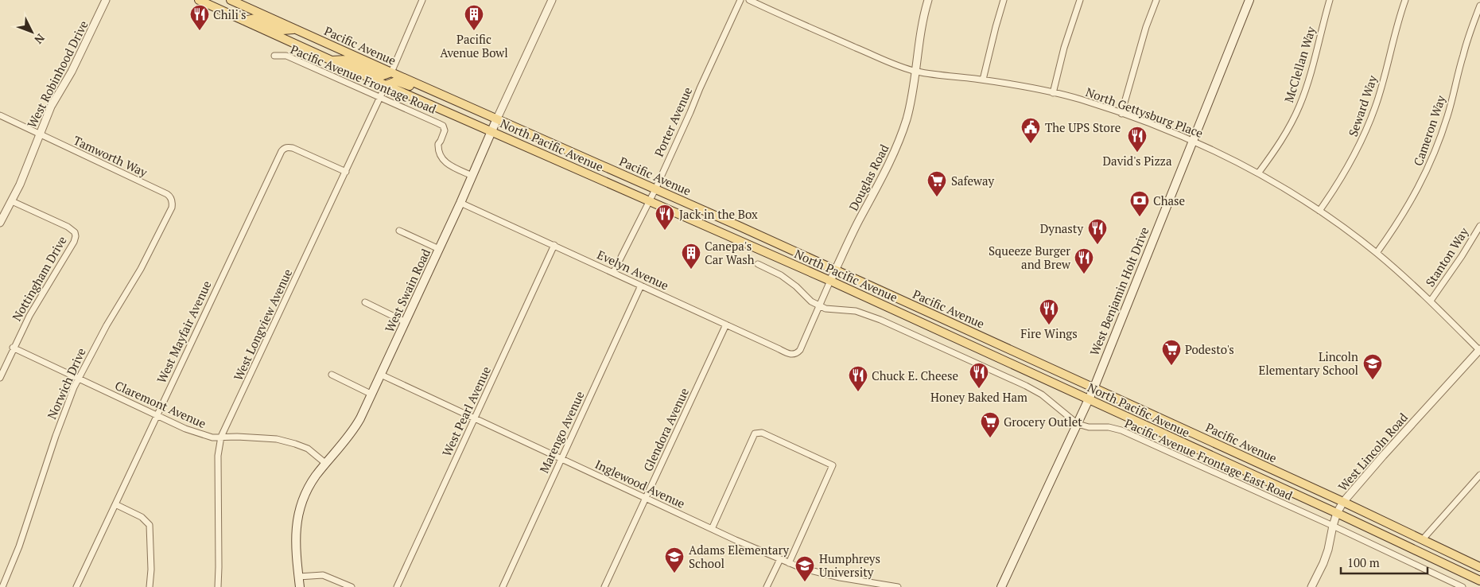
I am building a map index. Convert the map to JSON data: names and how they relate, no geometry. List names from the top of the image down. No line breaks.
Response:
{"streets":{"main road":["Pacific Avenue","North Pacific Avenue","West Swain Road","West Benjamin Holt Drive"],"street":["McClellan Way","West Robinhood Drive","Pacific Avenue Frontage Road","Seward Way","North Gettysburg Place","Porter Avenue","Cameron Way","Tamworth Way","Douglas Road","Stanton Way","Evelyn Avenue","Nottingham Drive","West Longview Avenue","West Mayfair Avenue","Norwich Drive","Claremont Avenue","West Pearl Avenue","Glendora Avenue","Marengo Avenue","West Lincoln Road","Pacific Avenue Frontage East Road","Inglewood Avenue"]},"crossings":[["Pacific Avenue","Porter Avenue"],["Pacific Avenue","Douglas Road"],["Pacific Avenue","West Swain Road"],["Pacific Avenue","West Benjamin Holt Drive"],["Pacific Avenue","West Lincoln Road"],["McClellan Way","North Gettysburg Place"],["West Robinhood Drive","Tamworth Way"],["West Robinhood Drive","Nottingham Drive"],["Pacific Avenue Frontage Road","West Swain Road"],["Pacific Avenue Frontage Road","West Longview Avenue"],["Seward Way","North Gettysburg Place"],["North Gettysburg Place","Cameron Way"],["North Gettysburg Place","Douglas Road"],["North Gettysburg Place","Stanton Way"],["North Gettysburg Place","West Benjamin Holt Drive"],["North Gettysburg Place","West Lincoln Road"],["Porter Avenue","North Pacific Avenue"],["Porter Avenue","Evelyn Avenue"],["North Pacific Avenue","Douglas Road"],["North Pacific Avenue","West Swain Road"],["North Pacific Avenue","West Benjamin Holt Drive"],["North Pacific Avenue","West Longview Avenue"],["North Pacific Avenue","West Lincoln Road"],["Tamworth Way","Norwich Drive"],["Douglas Road","Evelyn Avenue"],["Evelyn Avenue","West Swain Road"],["Evelyn Avenue","West Pearl Avenue"],["Evelyn Avenue","Glendora Avenue"],["Evelyn Avenue","Marengo Avenue"],["Nottingham Drive","Claremont Avenue"],["West Swain Road","Claremont Avenue"],["West Swain Road","Inglewood Avenue"],["West Benjamin Holt Drive","Pacific Avenue Frontage East Road"],["West Longview Avenue","West Mayfair Avenue"],["West Longview Avenue","Claremont Avenue"],["West Mayfair Avenue","Claremont Avenue"],["Norwich Drive","Claremont Avenue"],["West Pearl Avenue","Inglewood Avenue"],["Glendora Avenue","Inglewood Avenue"],["Marengo Avenue","Inglewood Avenue"],["West Lincoln Road","Pacific Avenue Frontage East Road"]],"places":{"restaurant":["Chili's","David's Pizza","Jack in the Box","Dynasty","Squeeze Burger and Brew","Fire Wings","Honey Baked Ham","Chuck E. Cheese"],"building":["Pacific Avenue Bowl","Canepa's Car Wash"],"public building":["The UPS Store"],"supermarket":["Safeway","Podesto's","Grocery Outlet"],"bank":["Chase"],"school or university":["Lincoln Elementary School","Adams Elementary School","Humphreys University"]},"scale_bar":"100 m","north":"bottom right"}
